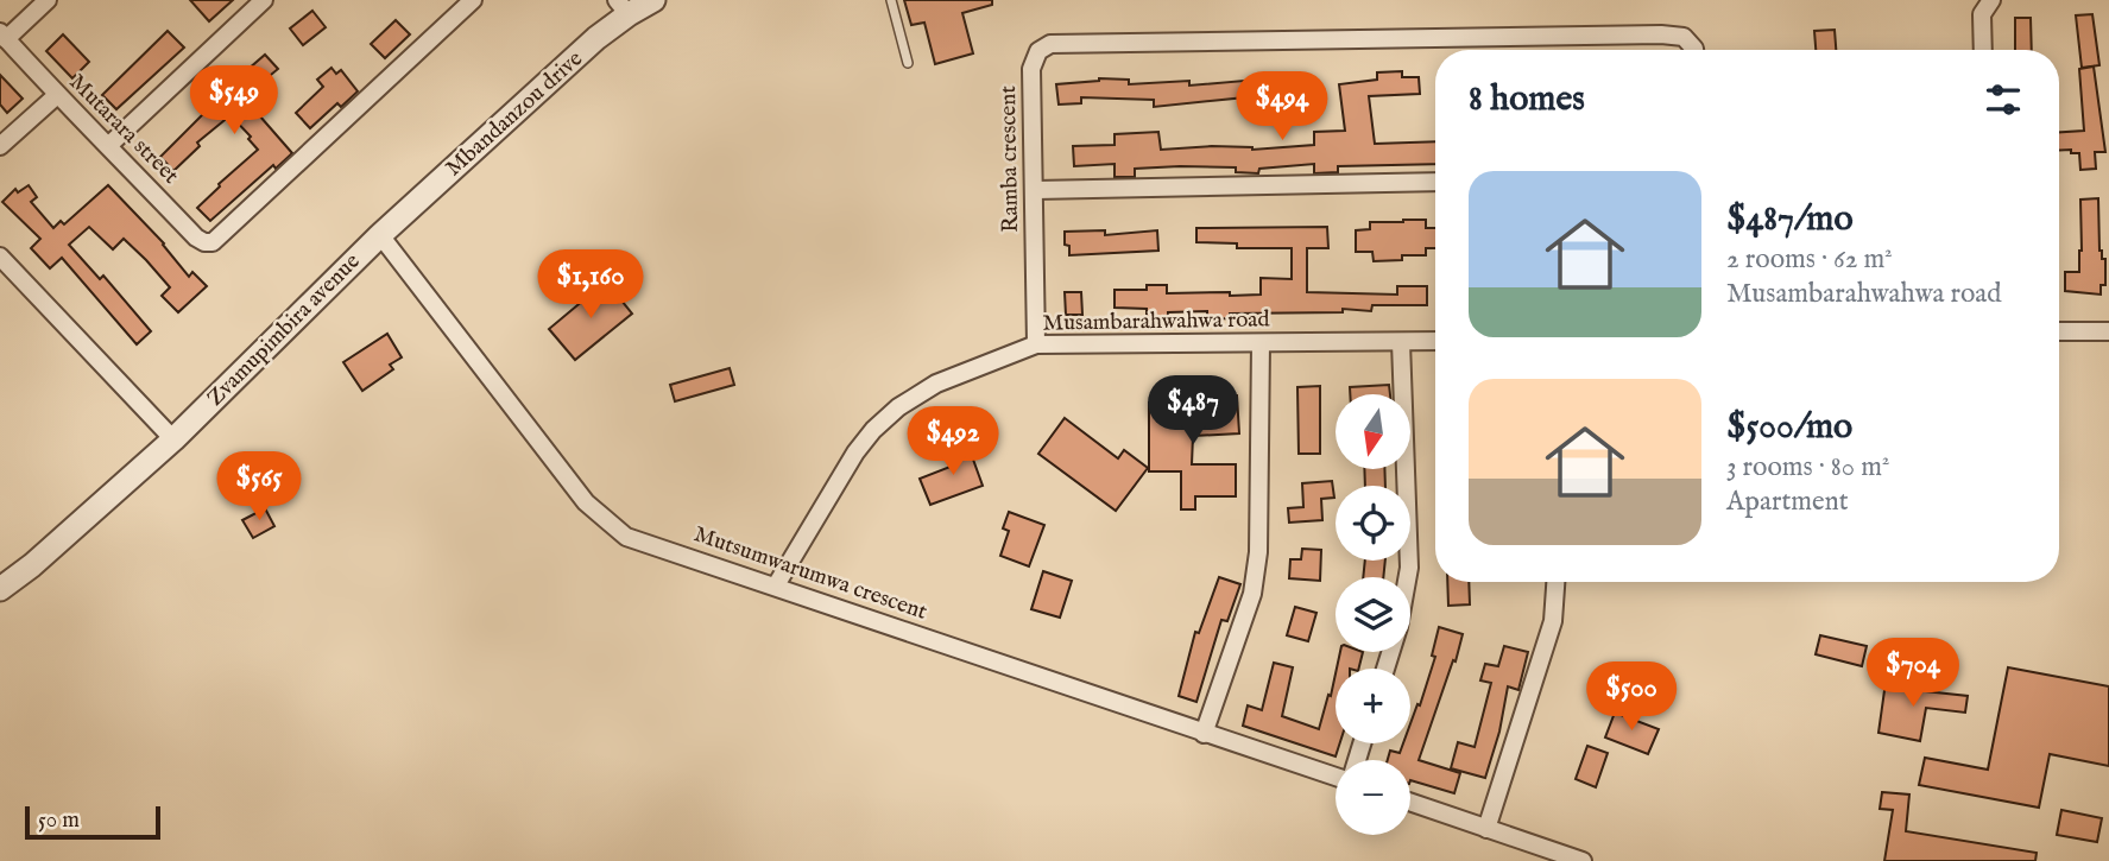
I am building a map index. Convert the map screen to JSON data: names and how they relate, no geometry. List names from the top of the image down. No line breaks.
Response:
{"streets":{"street":["Mbandanzou drive","Mutarara street","Ramba crescent","Musambarahwahwa road","Zvamupimbira avenue","Mutsumwarumwa crescent"]},"crossings":[["Mbandanzou drive","Zvamupimbira avenue"],["Mbandanzou drive","Mutsumwarumwa crescent"],["Ramba crescent","Musambarahwahwa road"],["Musambarahwahwa road","Mutsumwarumwa crescent"],["Zvamupimbira avenue","Mutsumwarumwa crescent"]],"scale_bar":"50 m","north":"bottom","page":{"heading":"8 homes","price":["$549","$494","$1,160","$487","$492","$565","$704","$500"],"list":[{"name":"$487/mo","note":"2 rooms · 62 m² · Musambarahwahwa road"},{"name":"$500/mo","note":"3 rooms · 80 m² · Apartment"}],"map_buttons":["+","−"],"scale":"50 m"}}
